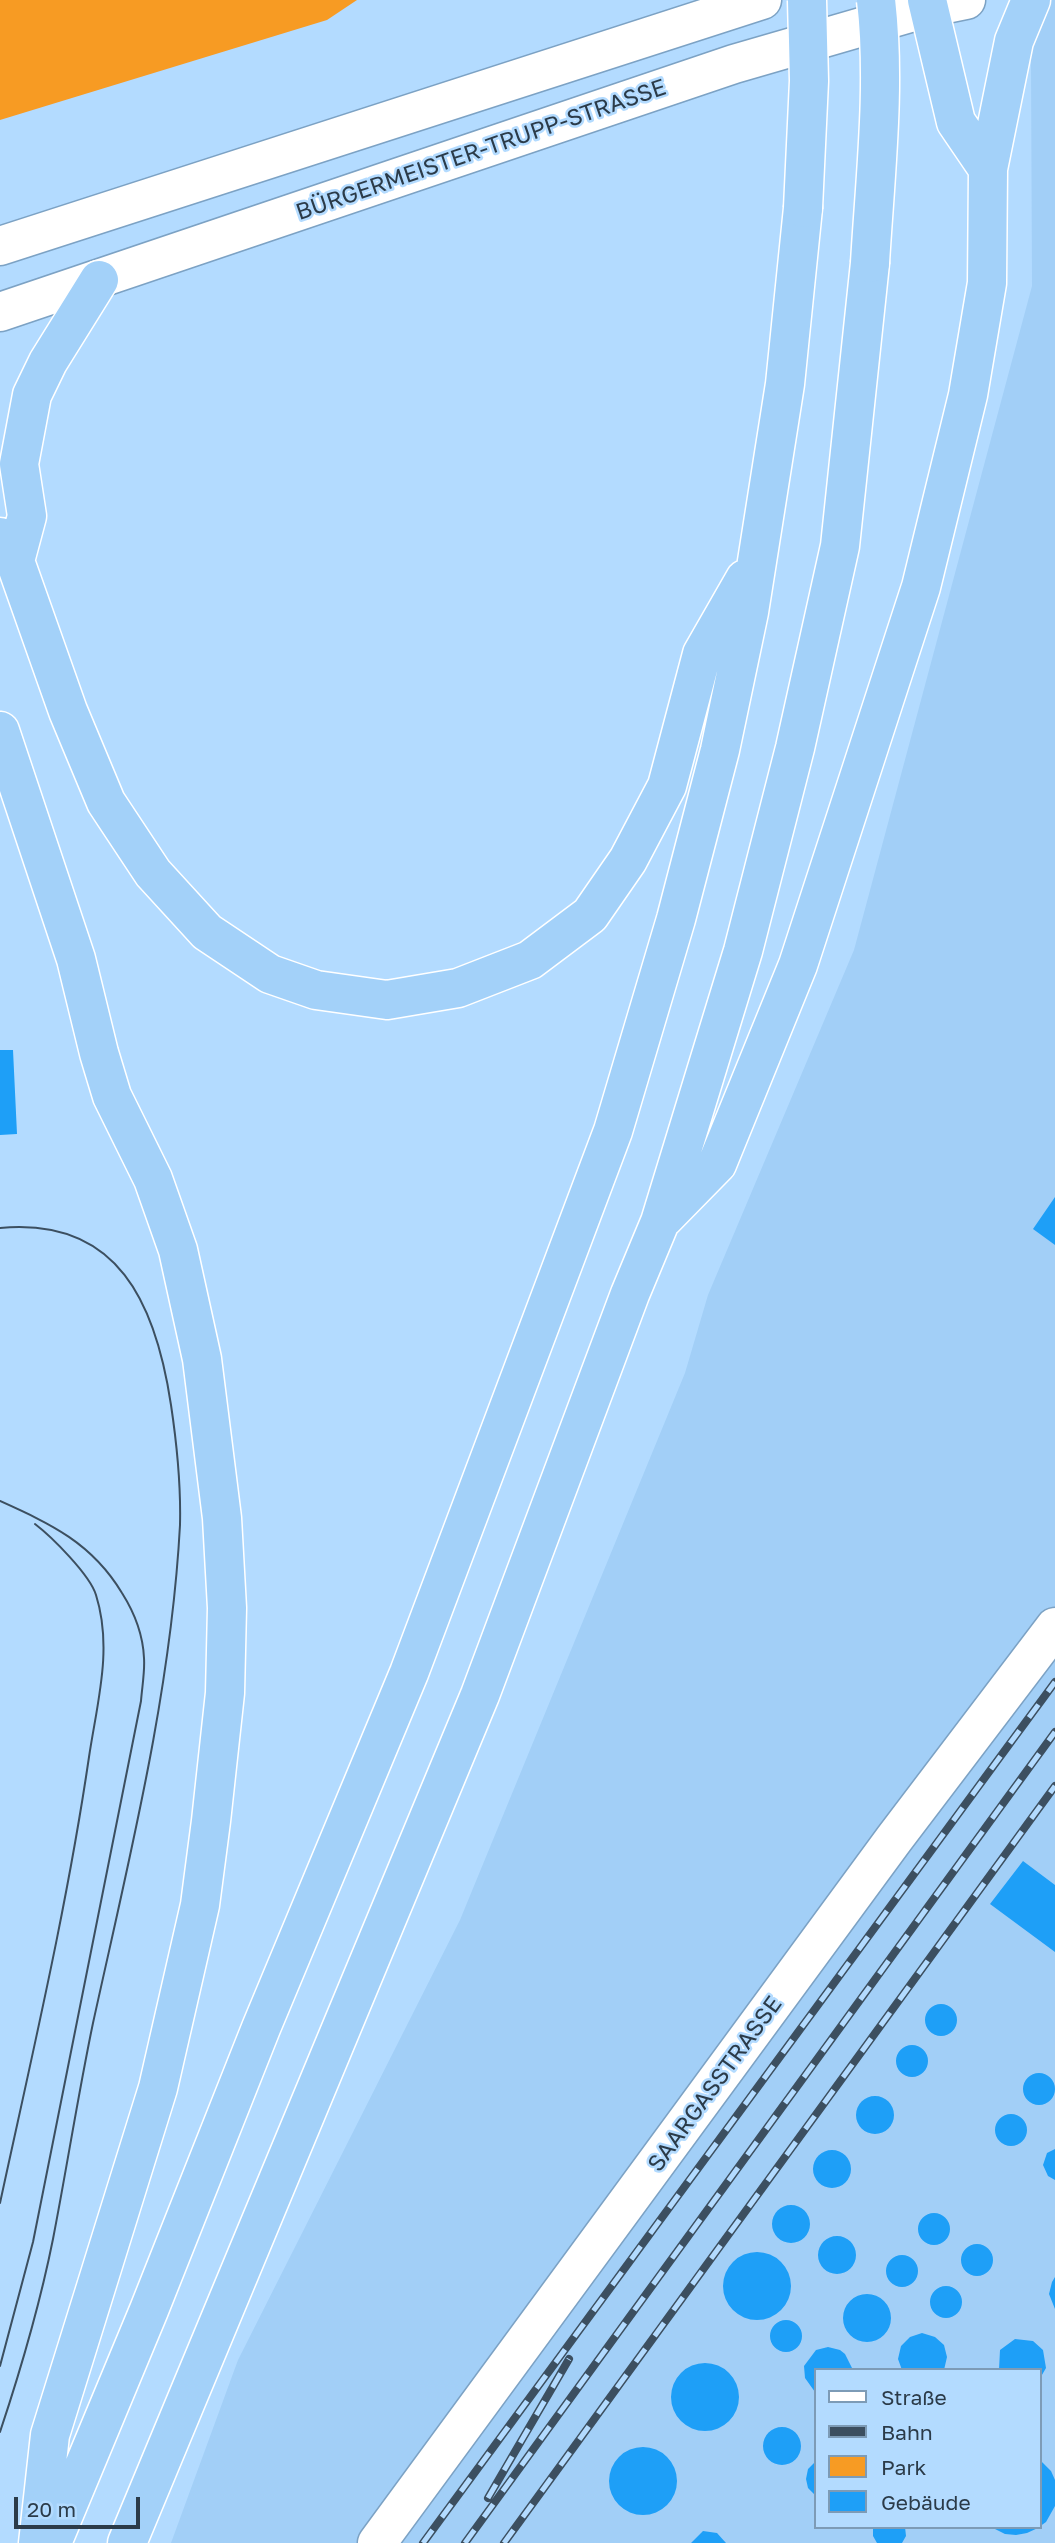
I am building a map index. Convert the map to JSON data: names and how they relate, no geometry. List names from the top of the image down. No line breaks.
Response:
{"streets":{"street":["BÜRGERMEISTER-TRUPP-STRASSE","SAARGASSTRASSE"]},"legend":["Straße","Bahn","Park","Gebäude"],"scale_bar":"20 m"}
